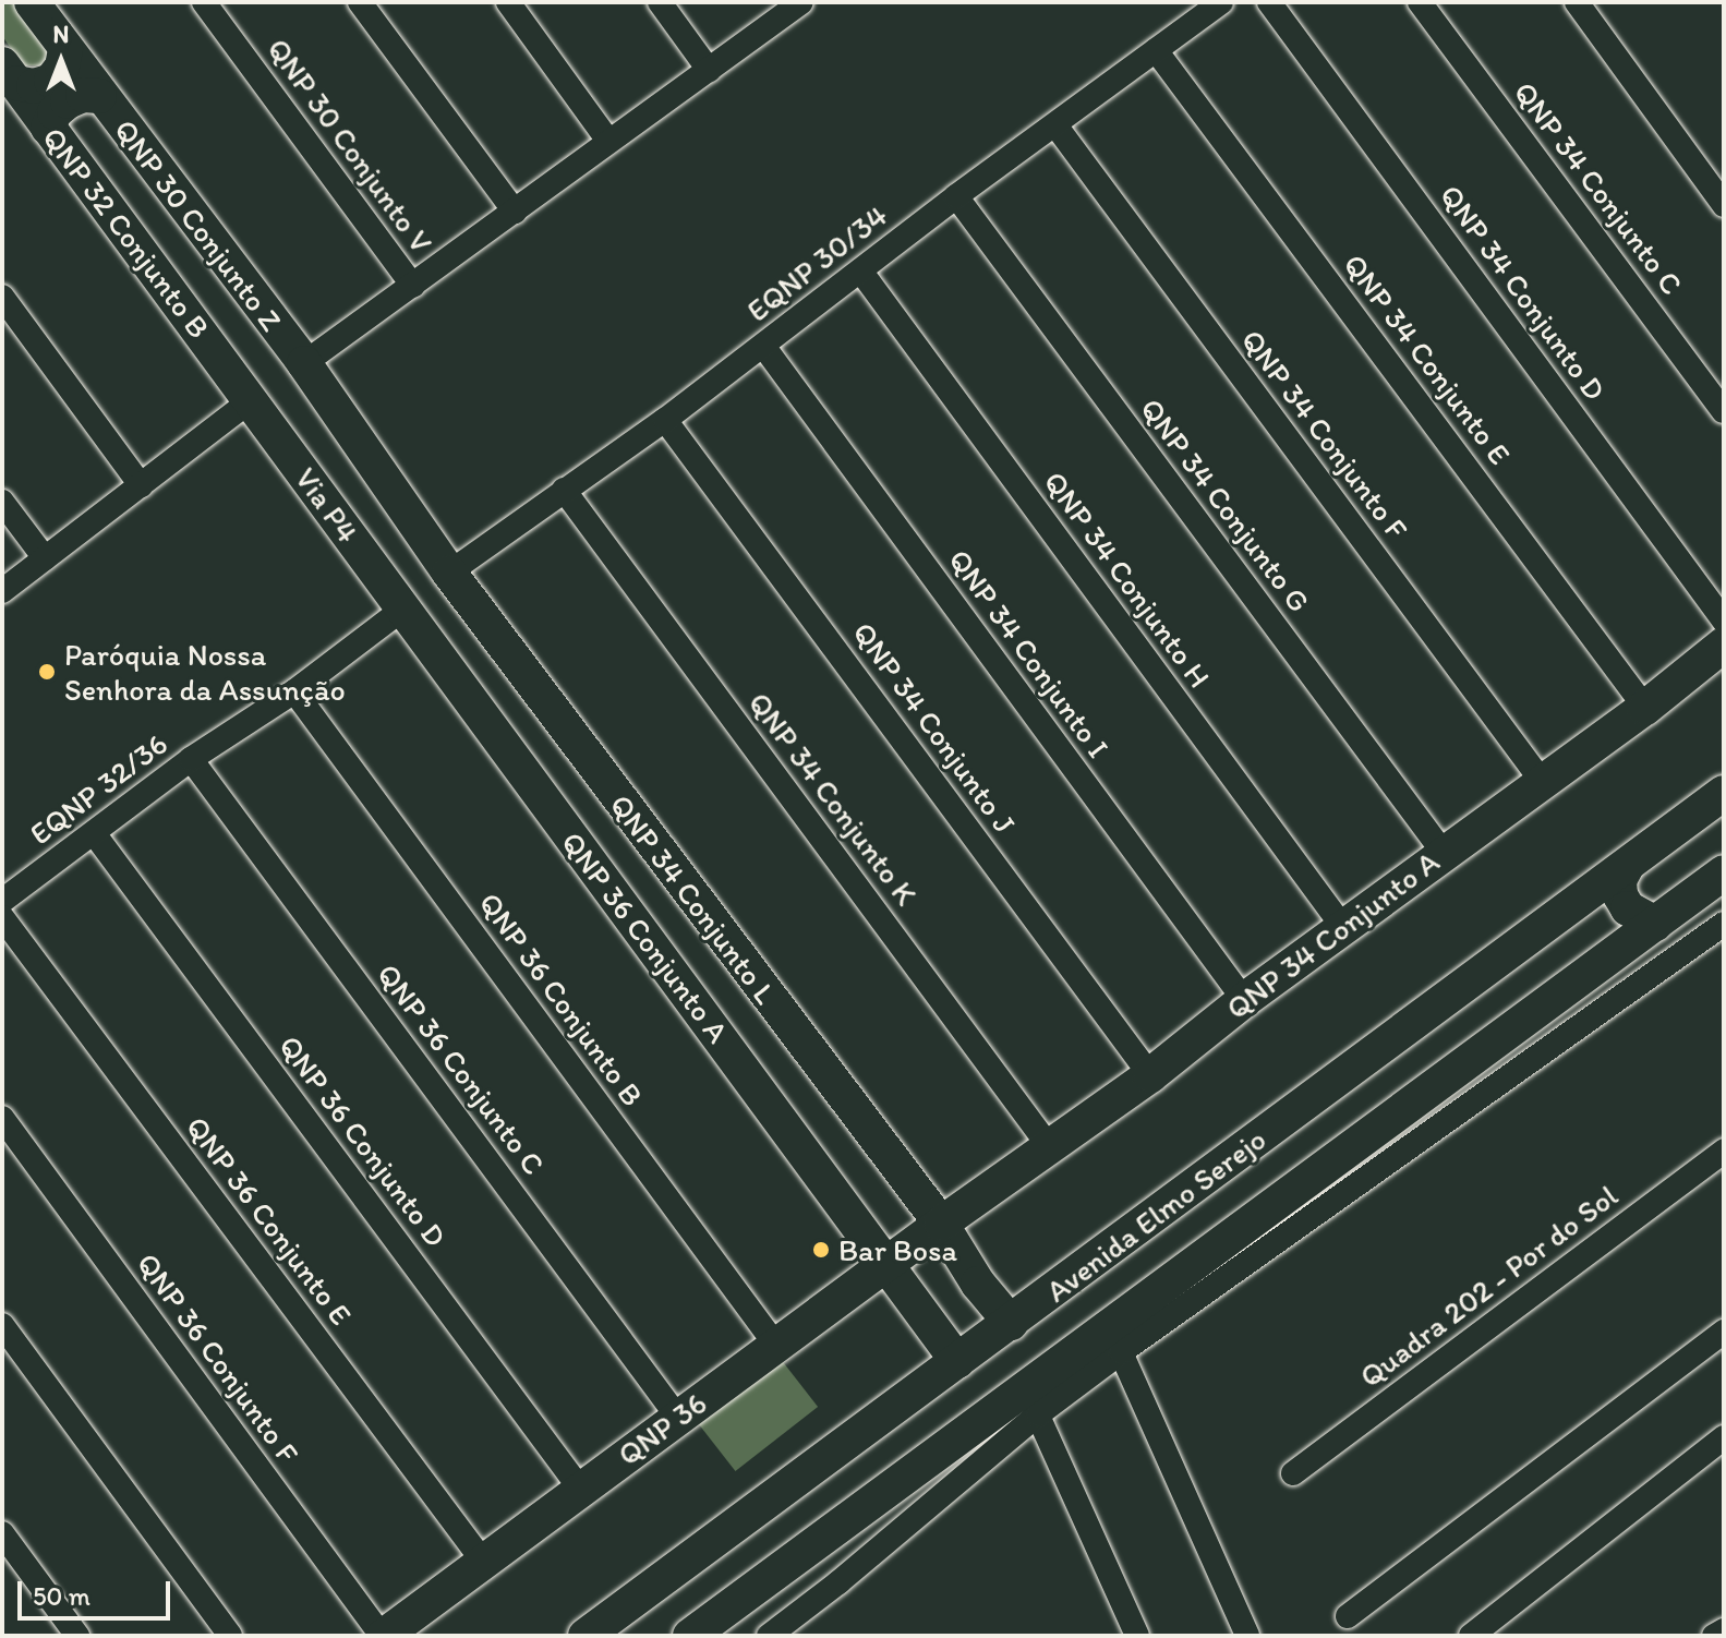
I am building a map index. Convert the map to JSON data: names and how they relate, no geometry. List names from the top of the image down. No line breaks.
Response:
{"streets":{"street":["QNP 30 Conjunto V","QNP 34 Conjunto C","QNP 30 Conjunto Z","QNP 32 Conjunto B","EQNP 30/34","QNP 34 Conjunto D","QNP 34 Conjunto E","QNP 34 Conjunto F","Via P4","QNP 34 Conjunto G","QNP 34 Conjunto H","QNP 34 Conjunto I","QNP 34 Conjunto J","EQNP 32/36","QNP 34 Conjunto K","QNP 34 Conjunto L","QNP 34 Conjunto A","QNP 36 Conjunto A","QNP 36 Conjunto B","QNP 36 Conjunto C","QNP 36 Conjunto D","Avenida Elmo Serejo","QNP 36 Conjunto E","Quadra 202 - Por do Sol","QNP 36 Conjunto F","QNP 36"]},"crossings":[["QNP 30 Conjunto Z","Via P4"],["QNP 32 Conjunto B","Via P4"],["EQNP 30/34","QNP 34 Conjunto E"],["EQNP 30/34","QNP 34 Conjunto F"],["EQNP 30/34","Via P4"],["EQNP 30/34","QNP 34 Conjunto G"],["EQNP 30/34","QNP 34 Conjunto H"],["EQNP 30/34","QNP 34 Conjunto I"],["EQNP 30/34","QNP 34 Conjunto J"],["EQNP 30/34","QNP 34 Conjunto K"],["EQNP 30/34","QNP 34 Conjunto L"],["QNP 34 Conjunto E","QNP 34 Conjunto A"],["QNP 34 Conjunto F","QNP 34 Conjunto A"],["Via P4","EQNP 32/36"],["Via P4","QNP 34 Conjunto L"],["Via P4","QNP 36 Conjunto A"],["QNP 34 Conjunto G","QNP 34 Conjunto A"],["QNP 34 Conjunto H","QNP 34 Conjunto A"],["QNP 34 Conjunto I","QNP 34 Conjunto A"],["QNP 34 Conjunto J","QNP 34 Conjunto A"],["EQNP 32/36","QNP 36 Conjunto A"],["EQNP 32/36","QNP 36 Conjunto B"],["EQNP 32/36","QNP 36 Conjunto C"],["EQNP 32/36","QNP 36 Conjunto D"],["QNP 34 Conjunto K","QNP 34 Conjunto A"],["QNP 34 Conjunto L","QNP 34 Conjunto A"],["QNP 34 Conjunto L","QNP 36"],["QNP 34 Conjunto A","QNP 36"],["QNP 36 Conjunto A","QNP 36"],["QNP 36 Conjunto B","QNP 36"],["QNP 36 Conjunto C","QNP 36"],["QNP 36 Conjunto D","QNP 36"],["QNP 36 Conjunto E","QNP 36"],["QNP 36 Conjunto F","QNP 36"]],"places":["Paróquia Nossa Senhora da Assunção","Bar Bosa"],"scale_bar":"50 m","north":"top"}
